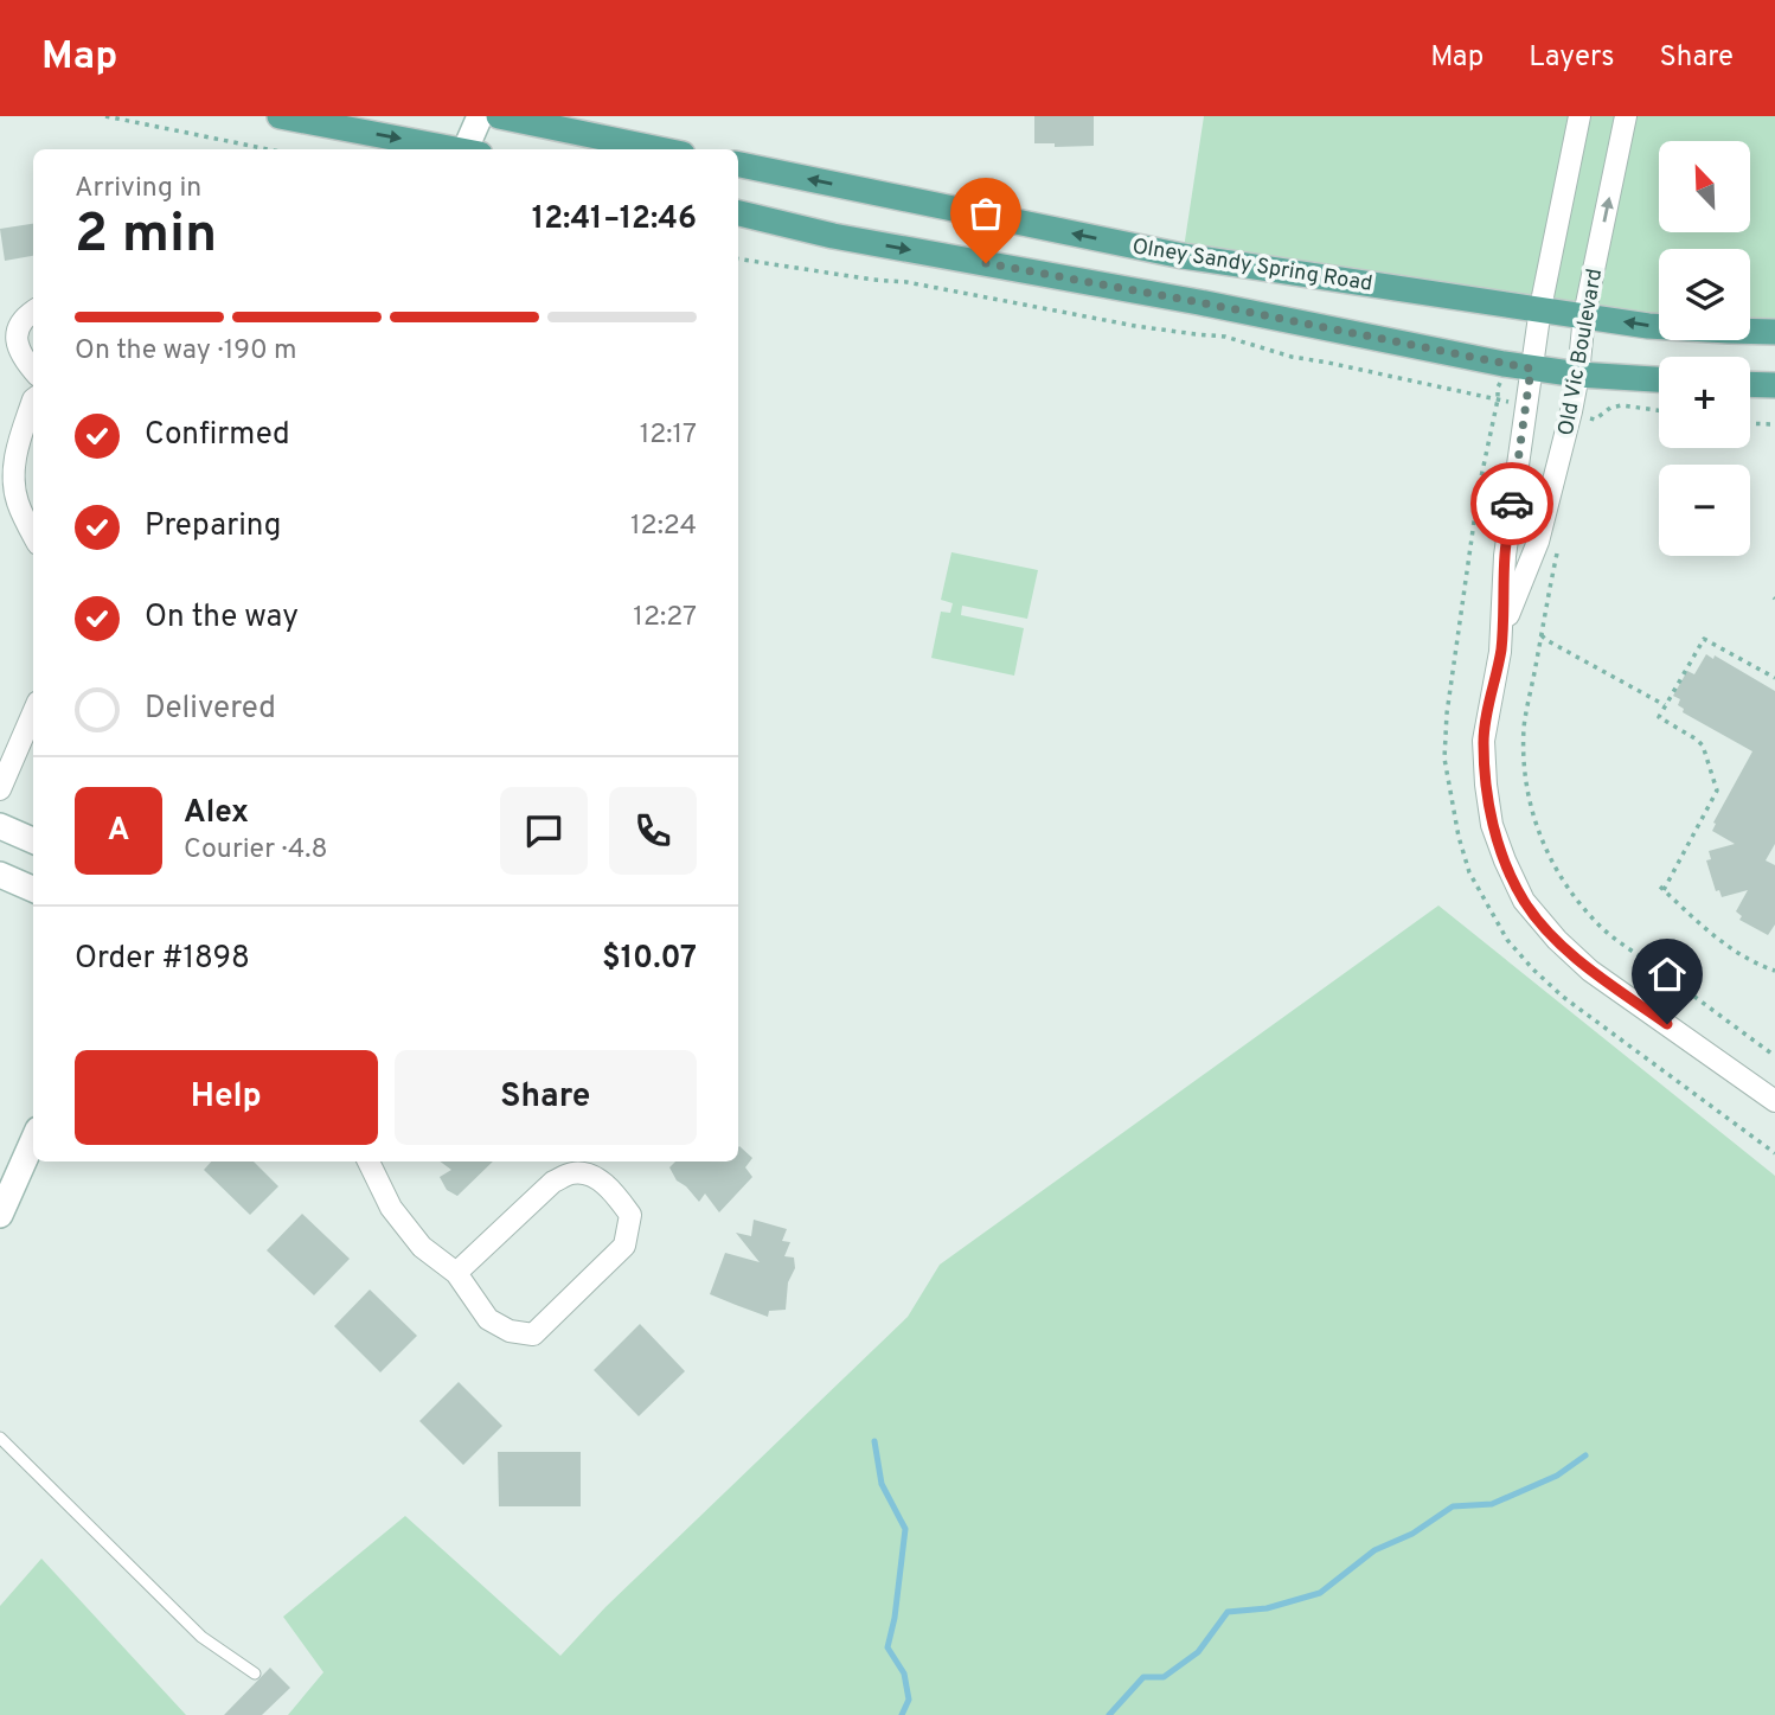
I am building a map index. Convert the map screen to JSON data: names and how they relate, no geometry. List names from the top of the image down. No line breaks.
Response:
{"streets":{"main road":["Olney Sandy Spring Road"],"street":["Old Vic Boulevard"]},"crossings":[["Olney Sandy Spring Road","Old Vic Boulevard"]],"north":"top left","page":{"header":"Map","nav":["Map","Layers","Share"],"map_buttons":["+","−"],"heading":["2 min","Arriving in","12:41–12:46"],"panel":["Alex","Courier · 4.8","Order #1898","$10.07"],"bar":"On the way · 190 m","list":[["Confirmed","12:17"],["Preparing","12:24"],["On the way","12:27"],"Delivered"],"round":"A","buttons":["Help","Share"]}}
